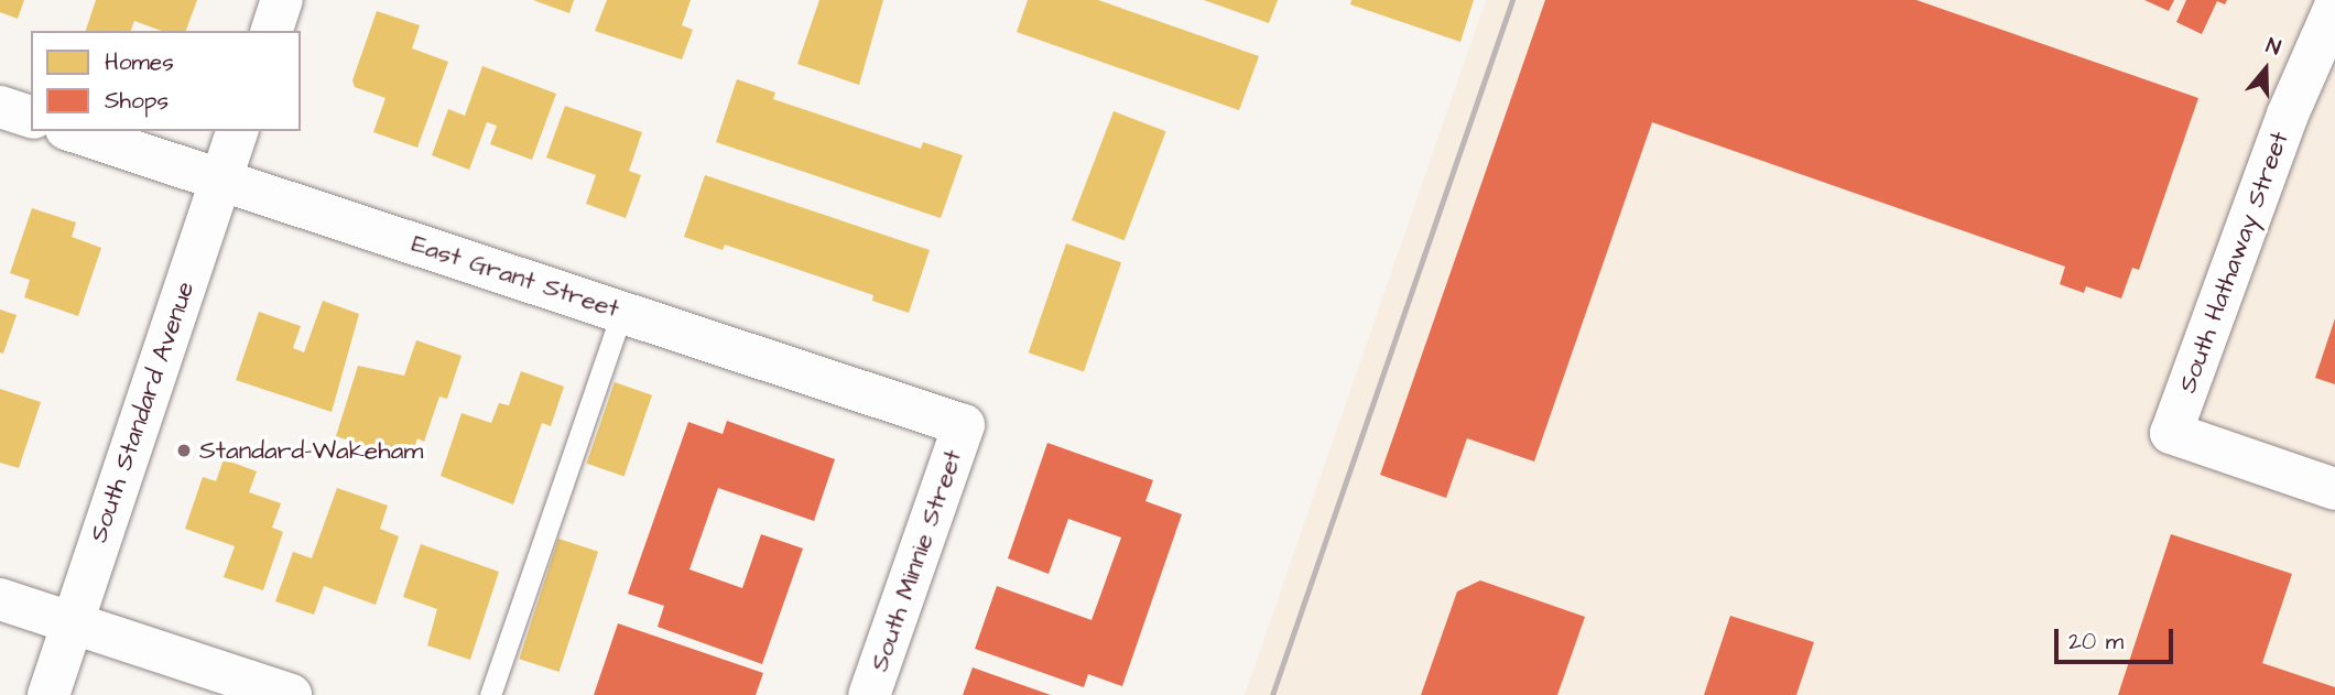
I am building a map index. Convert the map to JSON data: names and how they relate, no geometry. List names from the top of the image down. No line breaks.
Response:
{"streets":{"street":["South Hathaway Street","East Grant Street","South Standard Avenue","South Minnie Street"]},"crossings":[["East Grant Street","South Standard Avenue"],["East Grant Street","South Minnie Street"]],"places":["Standard-Wakeham"],"legend":["Homes","Shops"],"scale_bar":"20 m","north":"top"}
